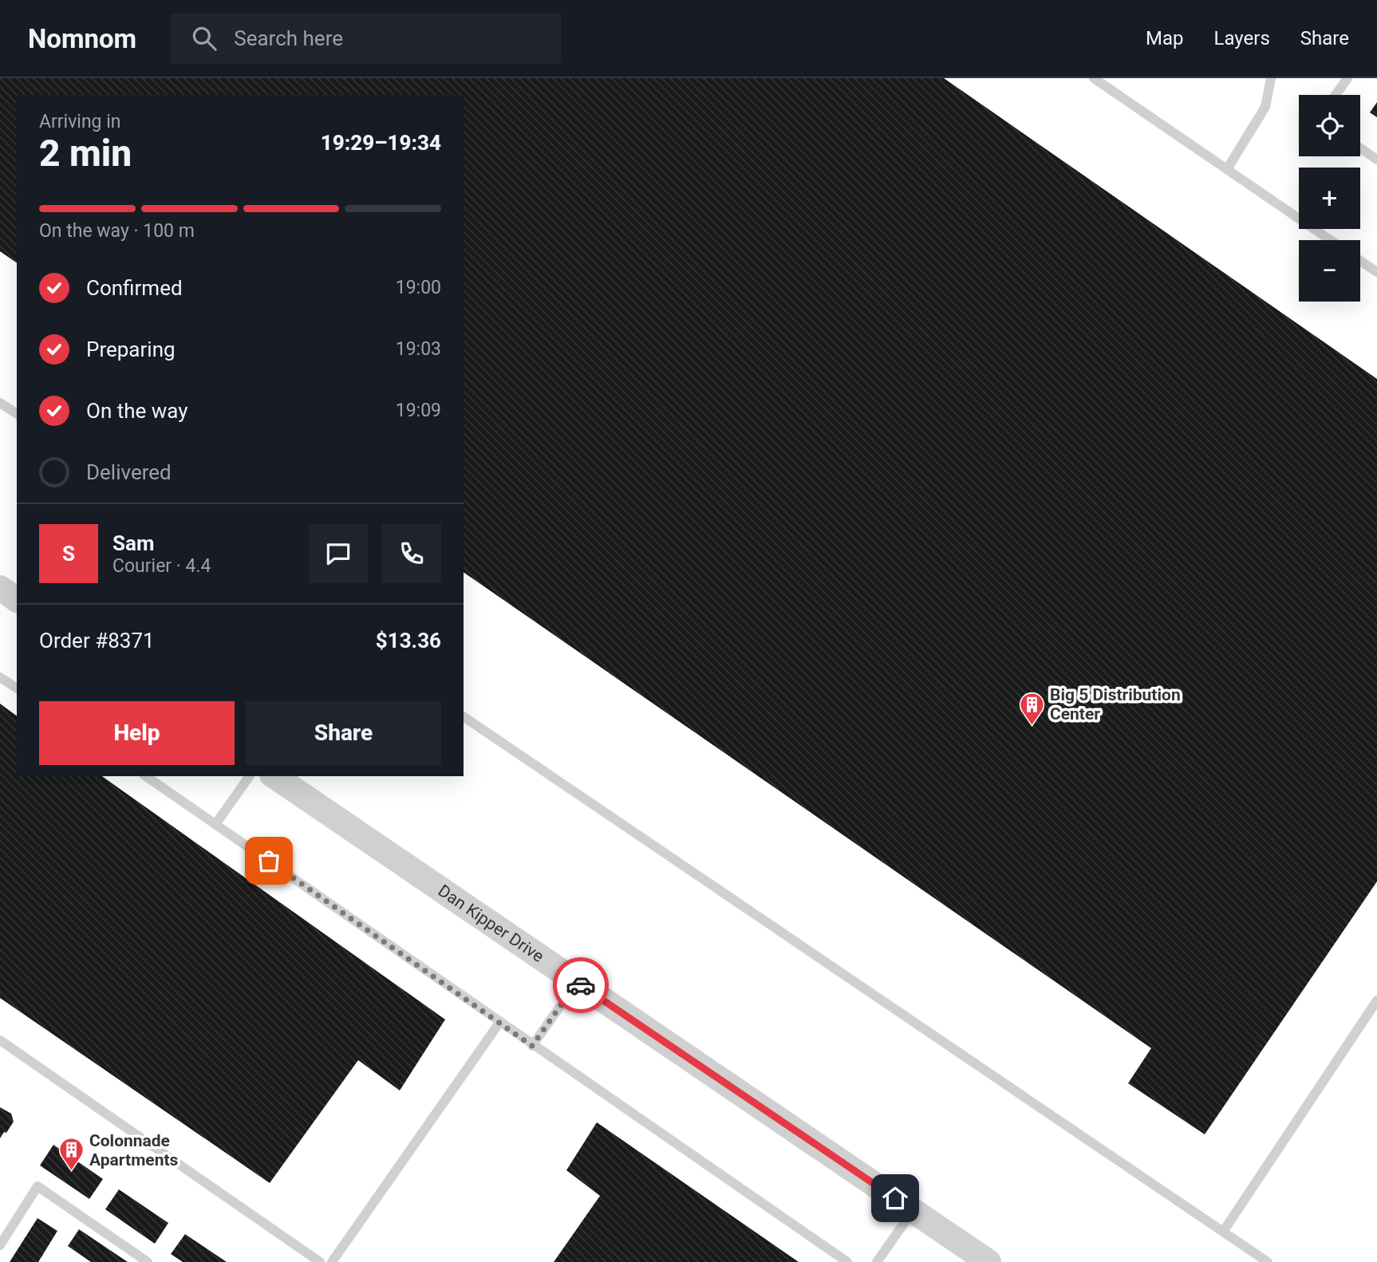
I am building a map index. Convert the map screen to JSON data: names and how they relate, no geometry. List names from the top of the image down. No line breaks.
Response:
{"streets":{"street":["Dan Kipper Drive"]},"places":{"building":["Big 5 Distribution Center","Colonnade Apartments"]},"page":{"header":"Nomnom","search":"Search here","nav":["Map","Layers","Share"],"map_buttons":["+","−"],"heading":["2 min","Arriving in","19:29–19:34"],"panel":["Sam","Courier · 4.4","Order #8371","$13.36"],"bar":"On the way · 100 m","list":[["Confirmed","19:00"],["Preparing","19:03"],["On the way","19:09"],"Delivered"],"round":"S","buttons":["Help","Share"]}}
